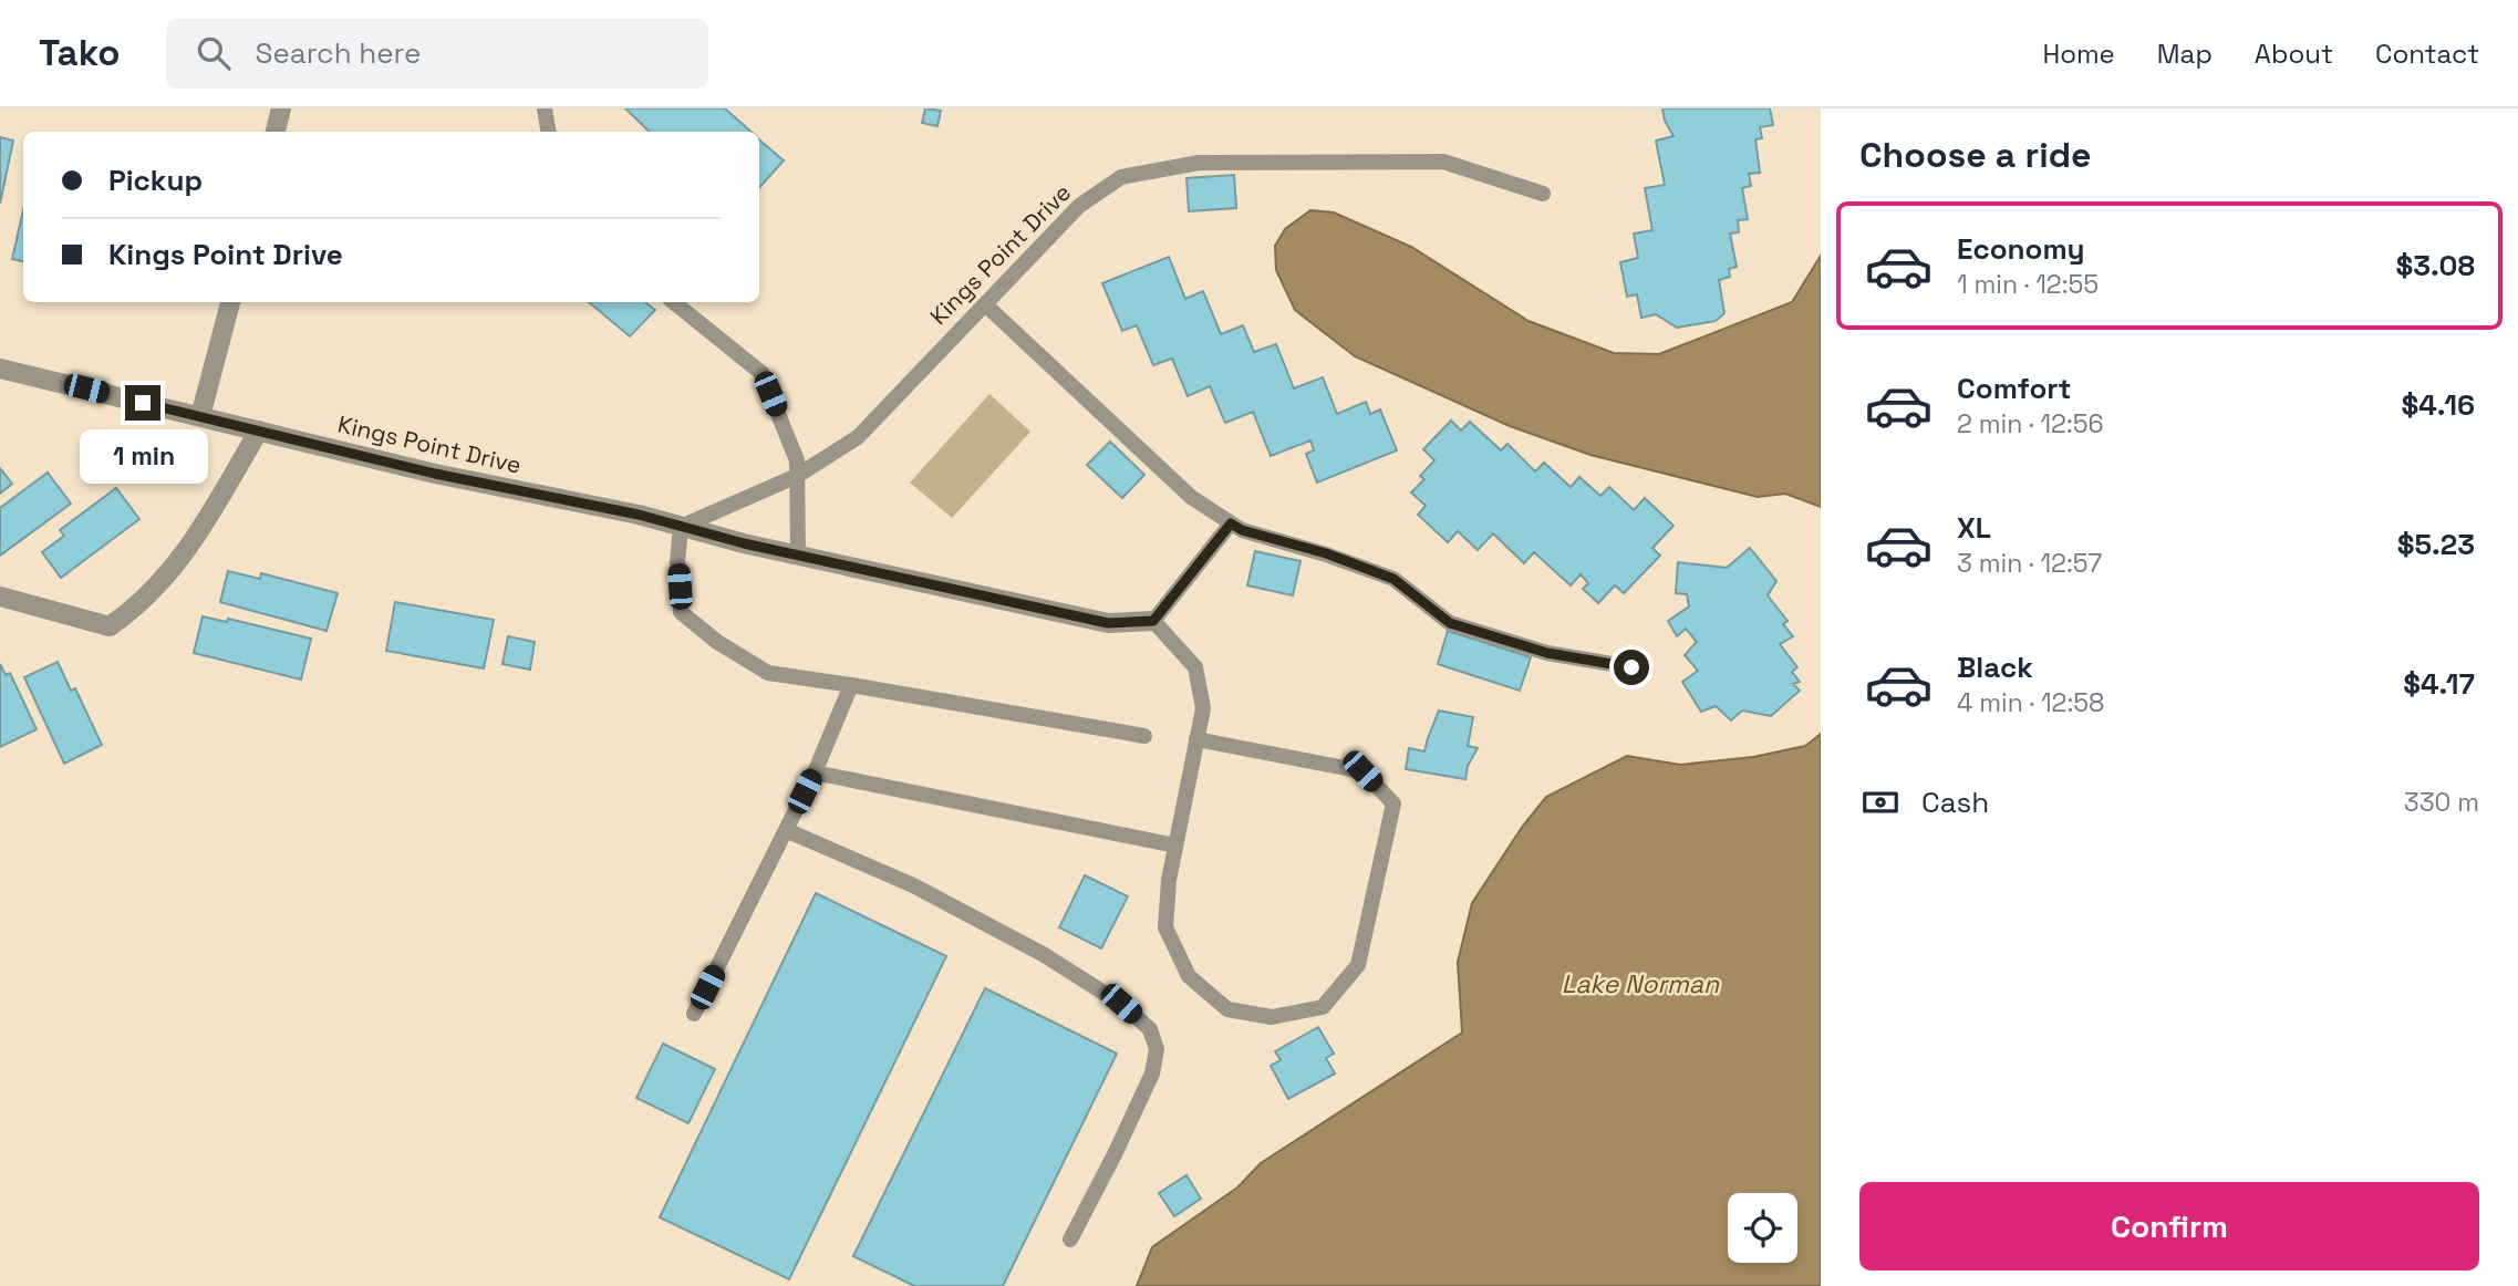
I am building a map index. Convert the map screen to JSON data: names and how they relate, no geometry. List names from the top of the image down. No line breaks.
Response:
{"streets":{"street":["Kings Point Drive"]},"water":["Lake Norman"],"page":{"header":"Tako","search":"Search here","nav":["Home","Map","About","Contact"],"heading":"Choose a ride","banner":["Pickup","Kings Point Drive"],"list":[{"name":"Economy","note":"1 min · 12:55","value":"$3.08"},{"name":"Comfort","note":"2 min · 12:56","value":"$4.16"},{"name":"XL","note":"3 min · 12:57","value":"$5.23"},{"name":"Black","note":"4 min · 12:58","value":"$4.17"}],"bubble":"1 min","pay":["Cash","330 m"],"buttons":"Confirm"}}
